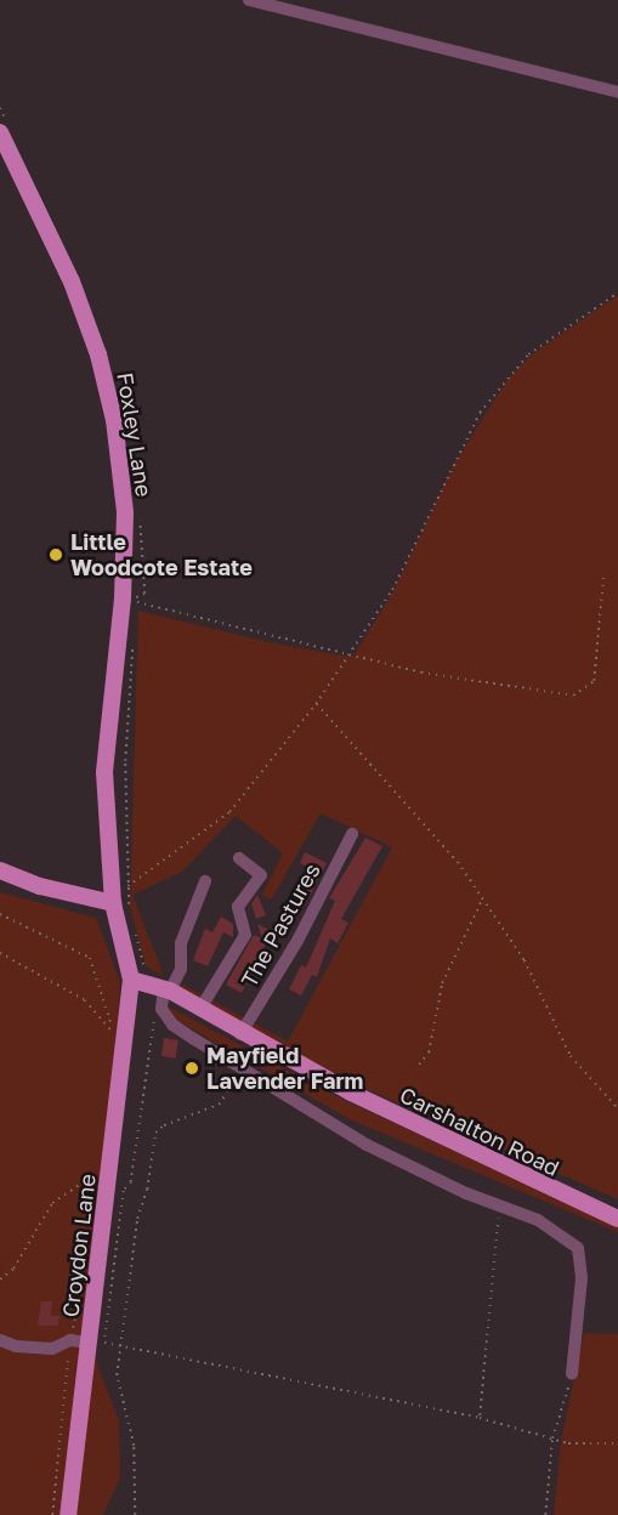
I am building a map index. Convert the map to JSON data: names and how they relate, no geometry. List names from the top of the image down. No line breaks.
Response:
{"streets":{"main road":["Foxley Lane","Carshalton Road","Croydon Lane"],"street":["The Pastures"]},"crossings":[["Foxley Lane","Carshalton Road"],["Foxley Lane","Croydon Lane"],["The Pastures","Carshalton Road"],["Carshalton Road","Croydon Lane"]],"places":["Little Woodcote Estate","Mayfield Lavender Farm"]}
